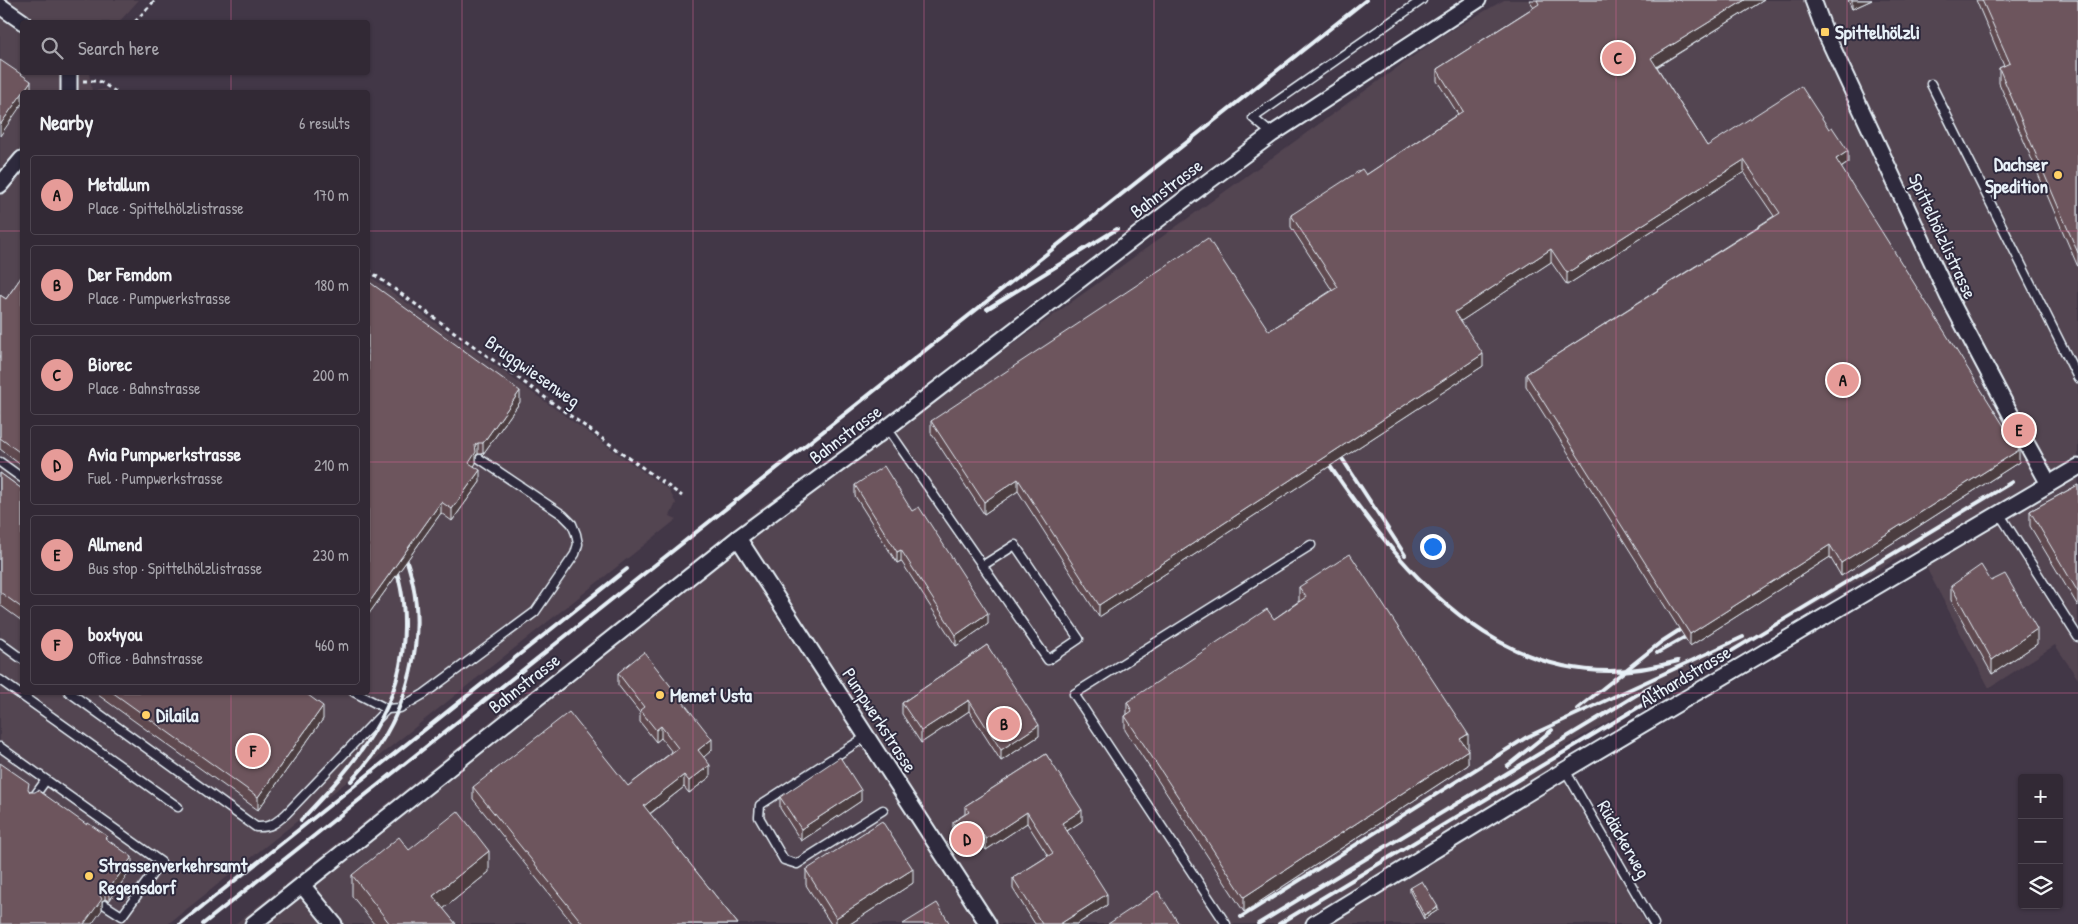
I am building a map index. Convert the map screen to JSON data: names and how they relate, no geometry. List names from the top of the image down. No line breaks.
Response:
{"streets":{"street":["Bahnstrasse","Spittelhölzlistrasse","Althardstrasse","Pumpwerkstrasse"],"lane":["Rüdäckerweg"],"path":["Bruggwiesenweg"]},"crossings":[["Bahnstrasse","Pumpwerkstrasse"],["Spittelhölzlistrasse","Althardstrasse"],["Althardstrasse","Rüdäckerweg"]],"places":{"transit":["Spittelhölzli"],"other":["Dachser Spedition","Memet Usta","Dilaila","Strassenverkehrsamt Regensdorf"]},"page":{"search":"Search here","pins":["C","A","E","B","F","D"],"heading":["Nearby","6 results"],"list":[{"mark":"A","name":"Metallum","note":"Place · Spittelhölzlistrasse","value":"170 m"},{"mark":"B","name":"Der Femdom","note":"Place · Pumpwerkstrasse","value":"180 m"},{"mark":"C","name":"Biorec","note":"Place · Bahnstrasse","value":"200 m"},{"mark":"D","name":"Avia Pumpwerkstrasse","note":"Fuel · Pumpwerkstrasse","value":"210 m"},{"mark":"E","name":"Allmend","note":"Bus stop · Spittelhölzlistrasse","value":"230 m"},{"mark":"F","name":"box4you","note":"Office · Bahnstrasse","value":"460 m"}],"map_buttons":["+","−"]}}
